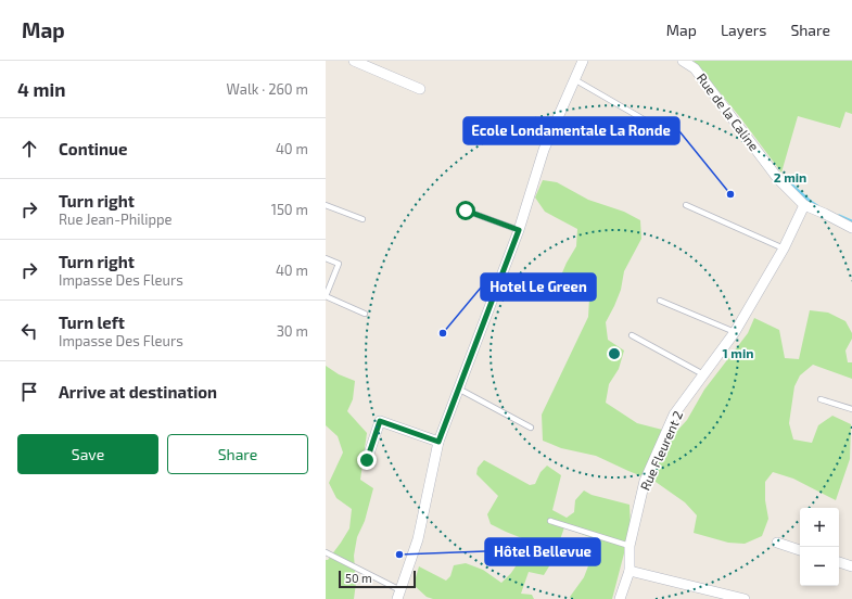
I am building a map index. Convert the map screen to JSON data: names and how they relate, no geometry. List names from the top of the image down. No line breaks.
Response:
{"streets":{"street":["Rue de la Caline","Rue Fleurent 2"]},"crossings":[["Rue de la Caline","Rue Fleurent 2"]],"places":["Ecole Londamentale La Ronde","Hotel Le Green","Hôtel Bellevue"],"scale_bar":"50 m","page":{"header":"Map","nav":["Map","Layers","Share"],"heading":["4 min","Walk · 260 m"],"list":[["Continue","40 m"],["Turn right","Rue Jean-Philippe","150 m"],["Turn right","Impasse Des Fleurs","40 m"],["Turn left","Impasse Des Fleurs","30 m"],"Arrive at destination"],"buttons":["Save","Share"],"map_buttons":["+","−"],"scale":"50 m"},"rings":["2 min","1 min"]}
